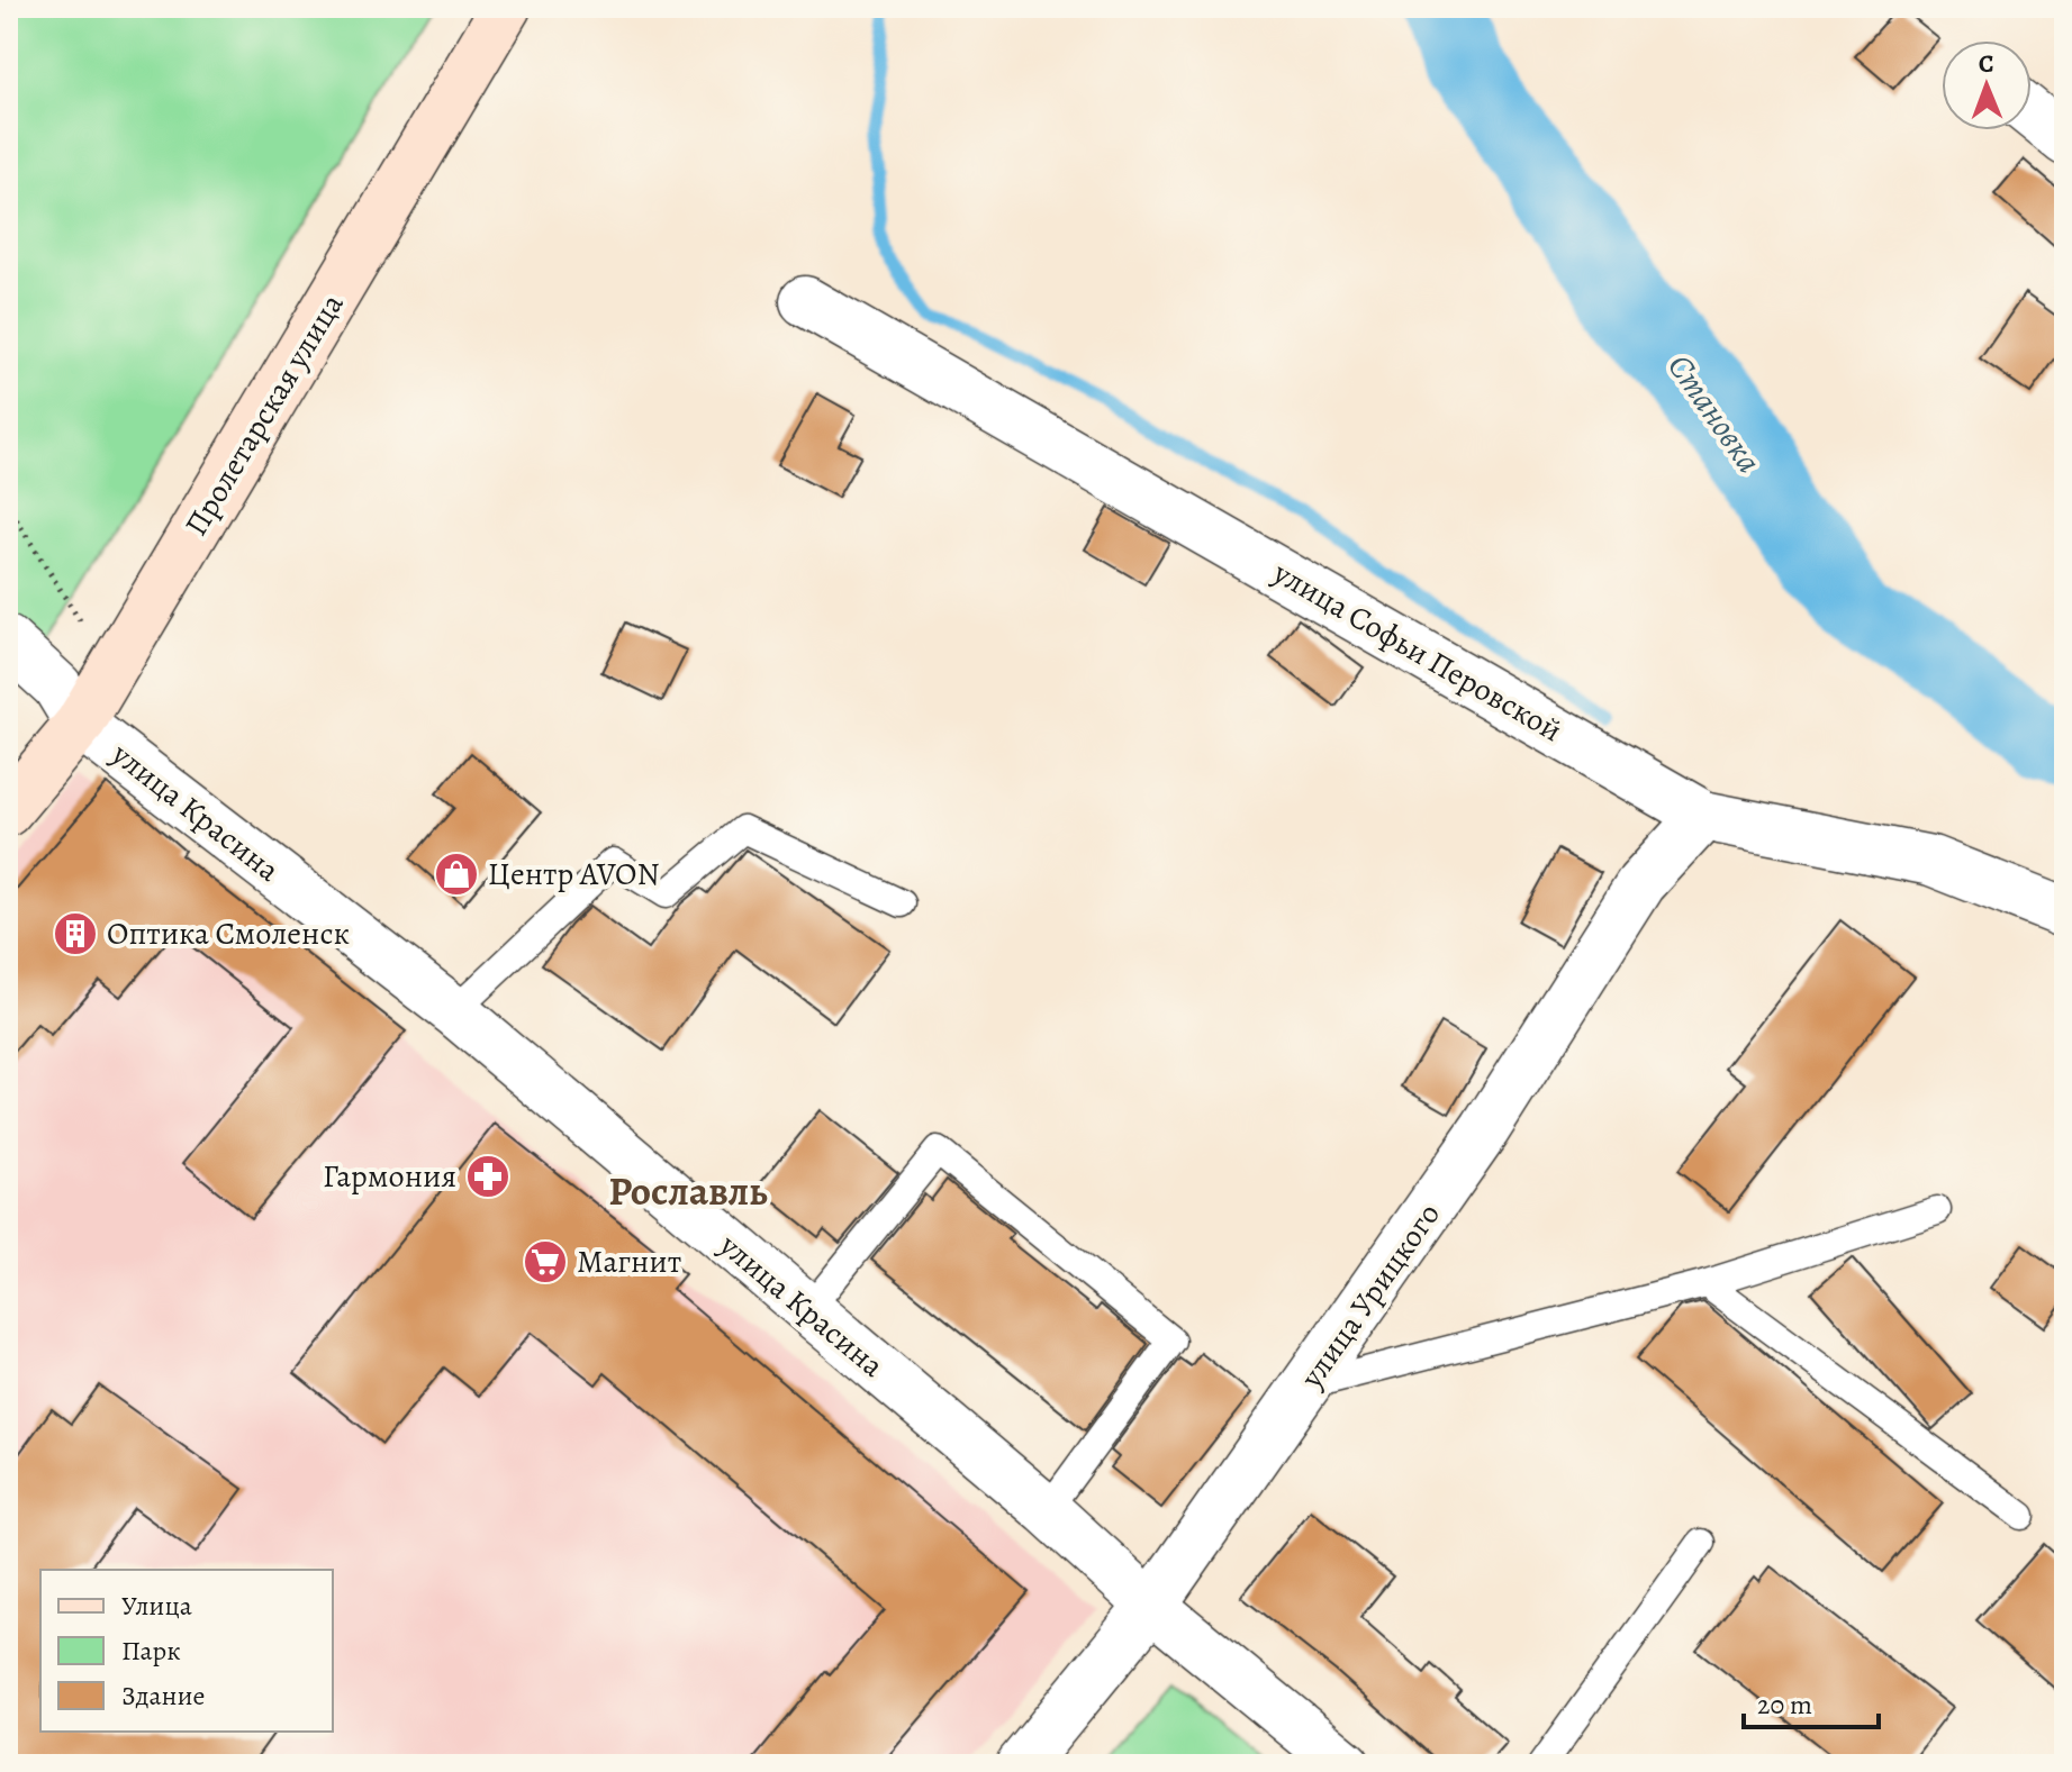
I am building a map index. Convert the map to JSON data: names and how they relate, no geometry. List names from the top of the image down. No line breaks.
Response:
{"streets":{"main road":["Пролетарская улица"],"street":["улица Софьи Перовской","улица Красина","улица Урицкого"]},"crossings":[["Пролетарская улица","улица Красина"],["улица Софьи Перовской","улица Урицкого"],["улица Красина","улица Урицкого"]],"districts":["Рославль"],"water":["Становка"],"places":{"shop":["Центр AVON"],"building":["Оптика Смоленск"],"pharmacy":["Гармония"],"supermarket":["Магнит"]},"legend":["Улица","Парк","Здание"],"scale_bar":"20 m","north":"top"}
